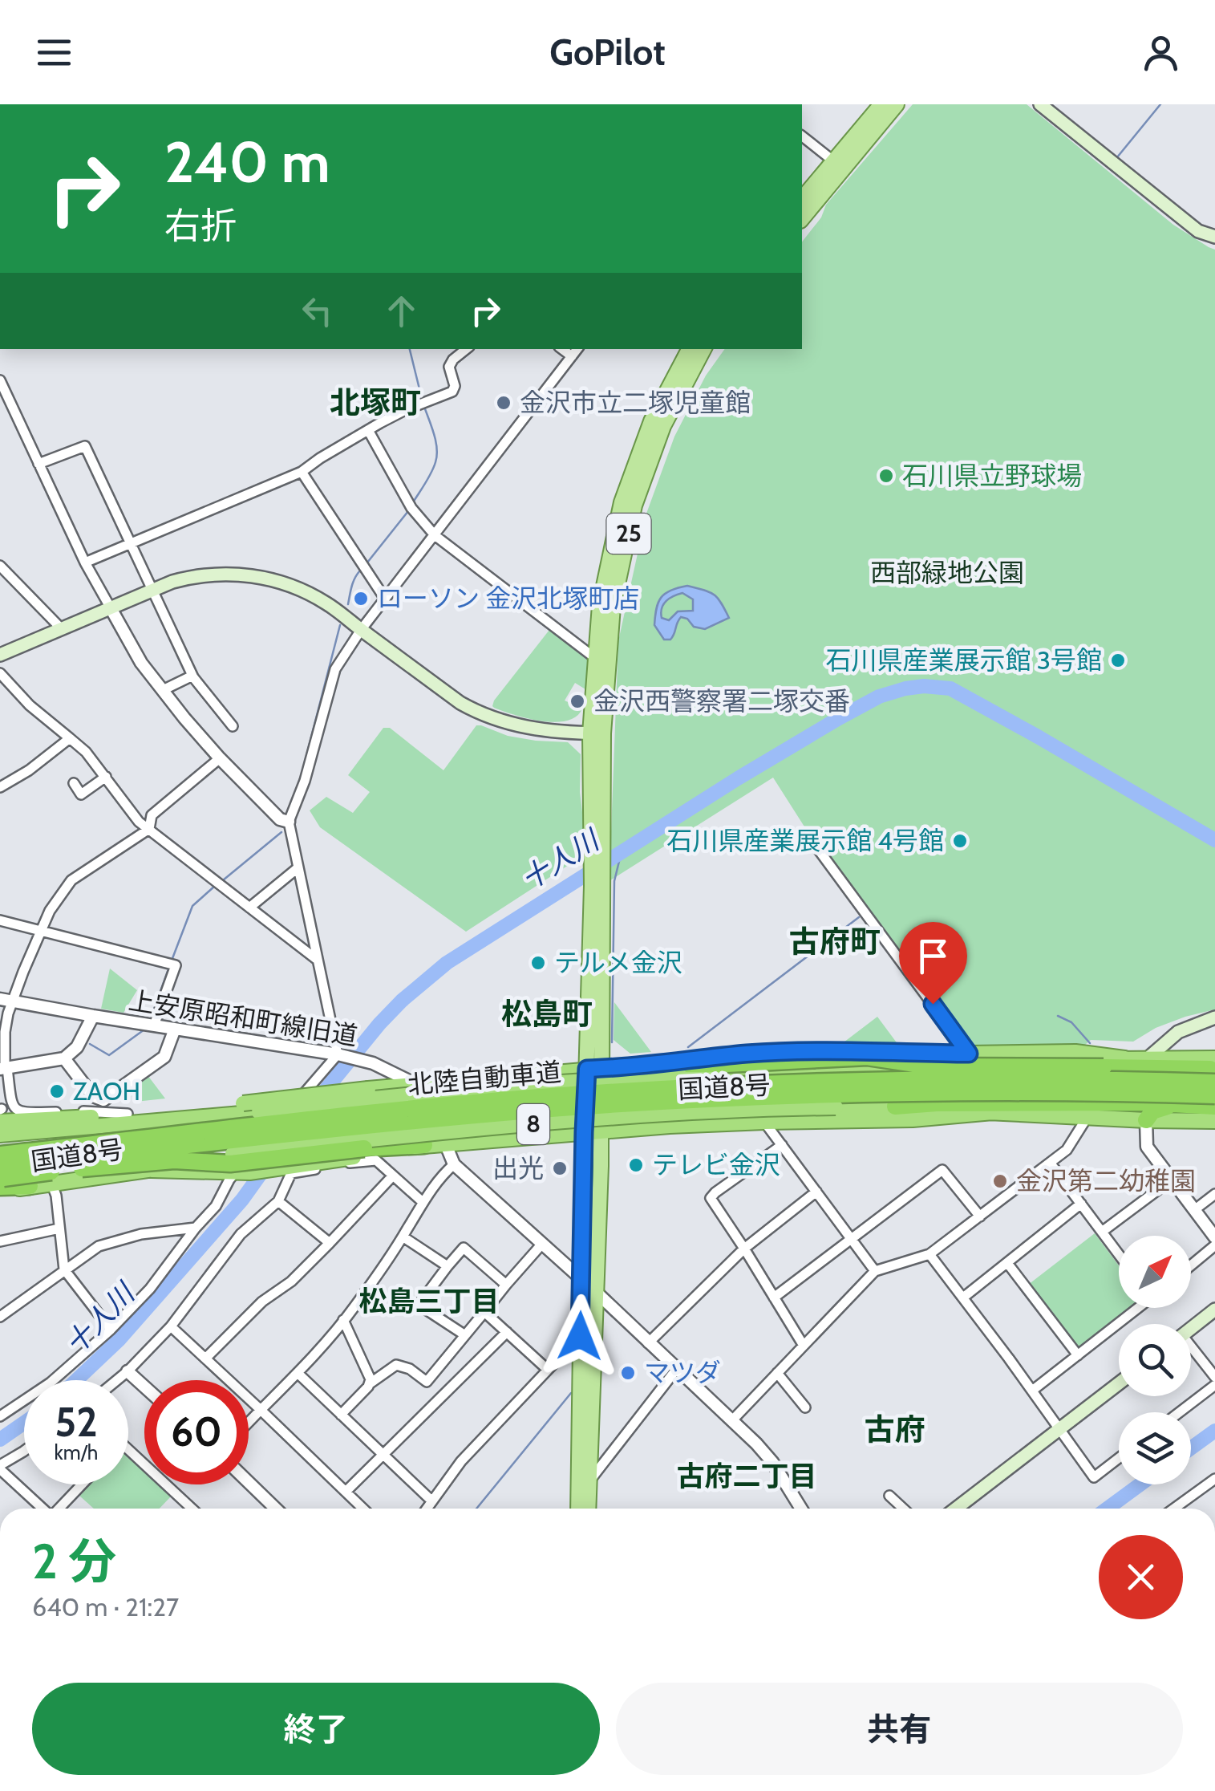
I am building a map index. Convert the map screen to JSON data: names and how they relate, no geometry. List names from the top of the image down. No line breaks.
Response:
{"streets":{"highway":["北陸自動車道","国道8号","8"],"main road":["25"],"street":["上安原昭和町線旧道"]},"crossings":[["25","8"],["国道8号","8"]],"districts":["北塚町","古府町","松島町","松島三丁目","古府","古府二丁目"],"water":["十人川"],"parks":["西部緑地公園"],"places":["金沢市立二塚児童館","石川県立野球場","ローソン 金沢北塚町店","石川県産業展示館 3号館","金沢西警察署二塚交番","石川県産業展示館 4号館","テルメ金沢","ZAOH","テレビ金沢","出光","金沢第二幼稚園","マツダ"],"north":"top right","page":{"header":"GoPilot","turn":["240 m","右折"],"speed":"52 km/h","limit":"60","heading":["2 分","640 m · 21:27"],"buttons":["終了","共有"]}}
